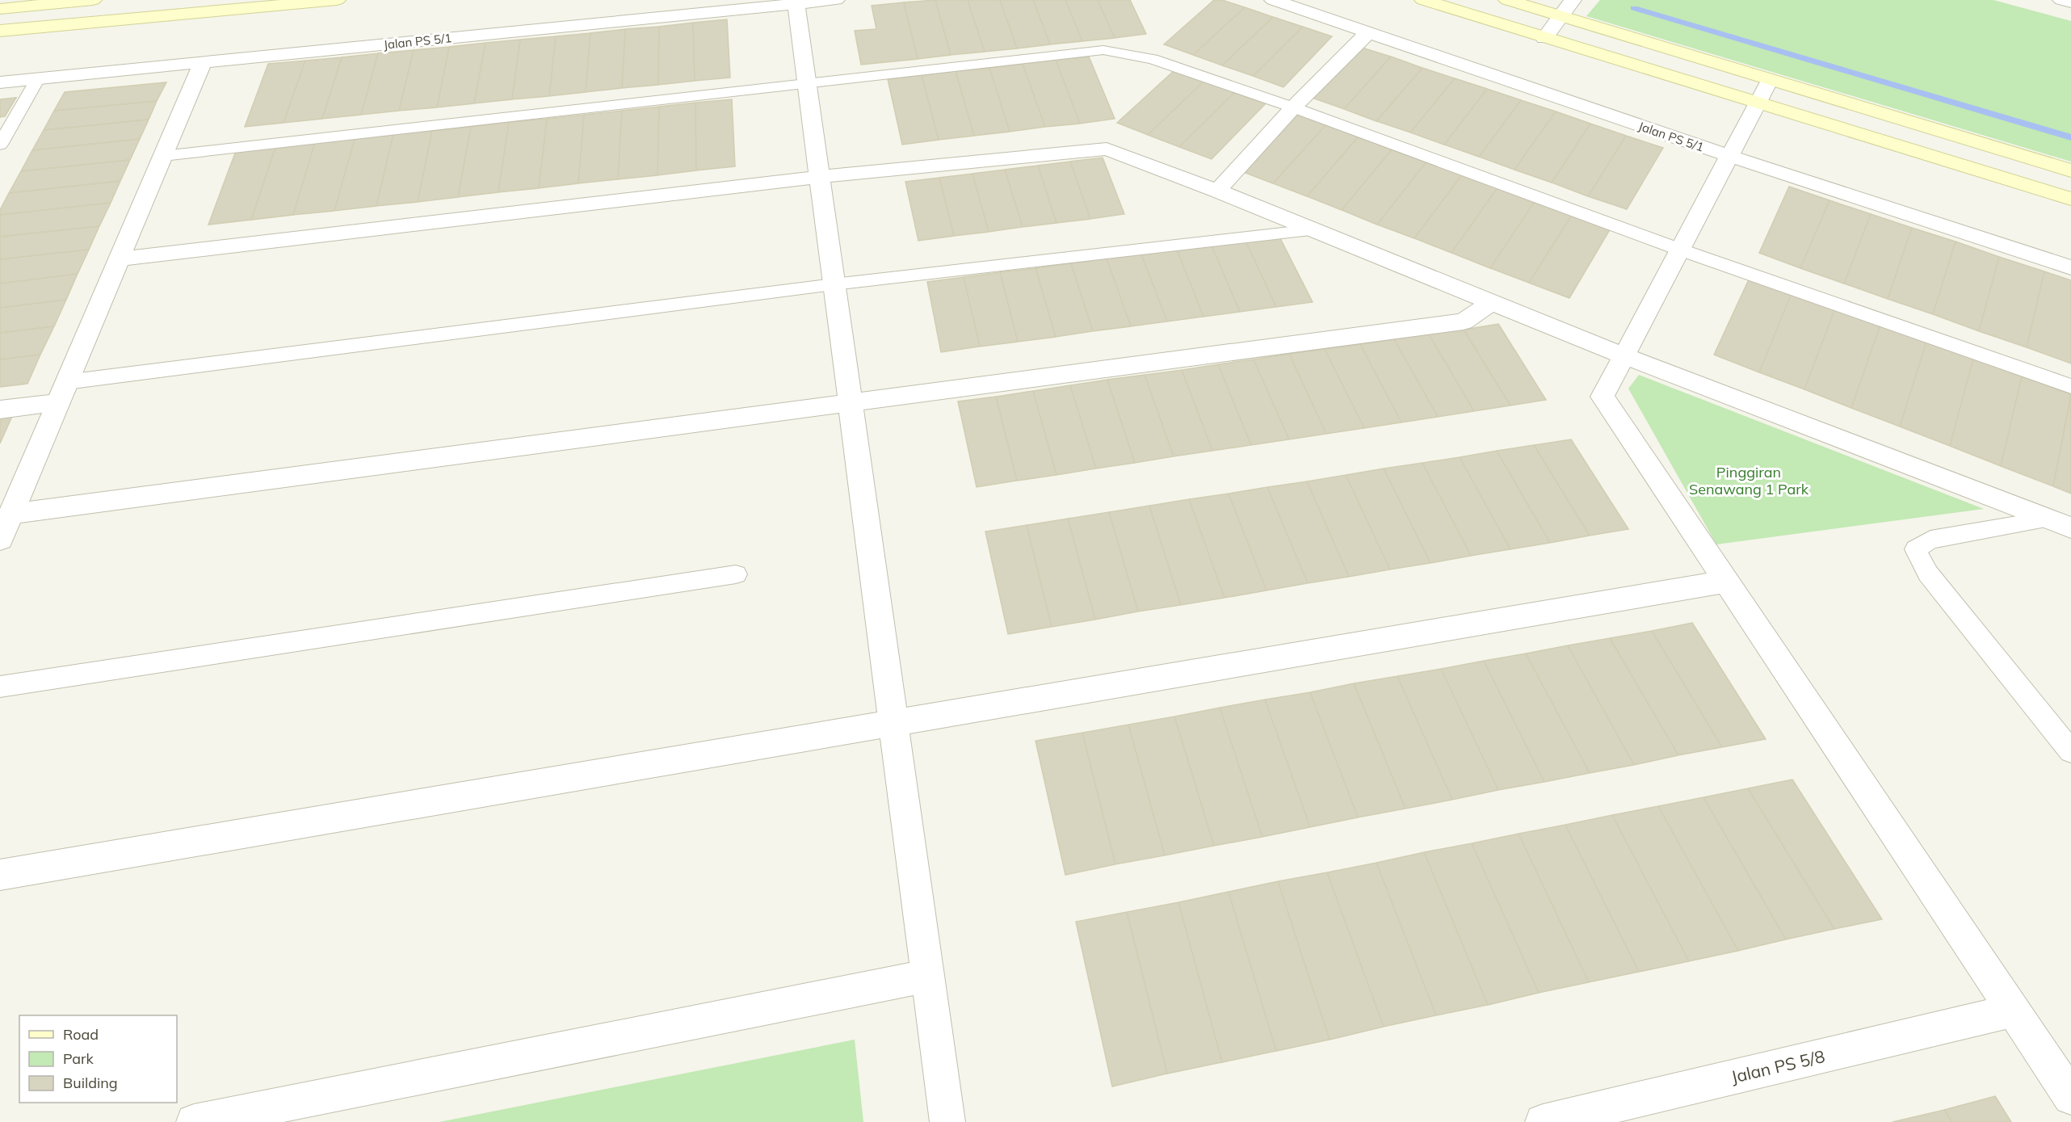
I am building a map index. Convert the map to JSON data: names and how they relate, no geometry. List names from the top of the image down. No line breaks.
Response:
{"streets":{"street":["Jalan PS 5/1","Jalan PS 5/8"]},"parks":["Pinggiran Senawang 1 Park"],"legend":["Road","Park","Building"]}
